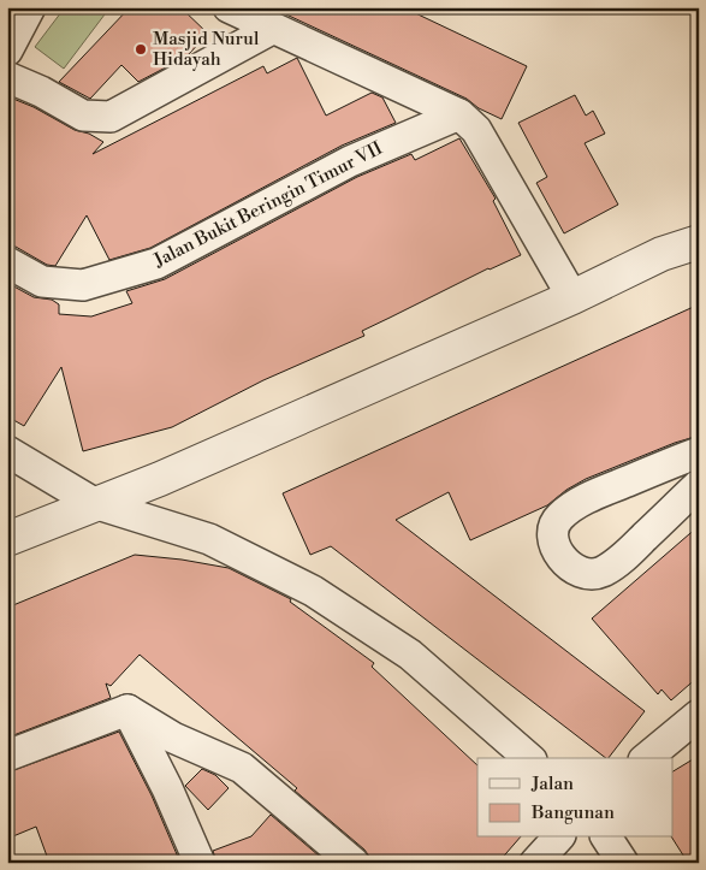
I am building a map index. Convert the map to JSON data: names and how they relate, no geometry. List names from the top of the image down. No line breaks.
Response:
{"streets":{"street":["Jalan Bukit Beringin Timur VII"]},"places":["Masjid Nurul Hidayah"],"legend":["Jalan","Bangunan"]}
